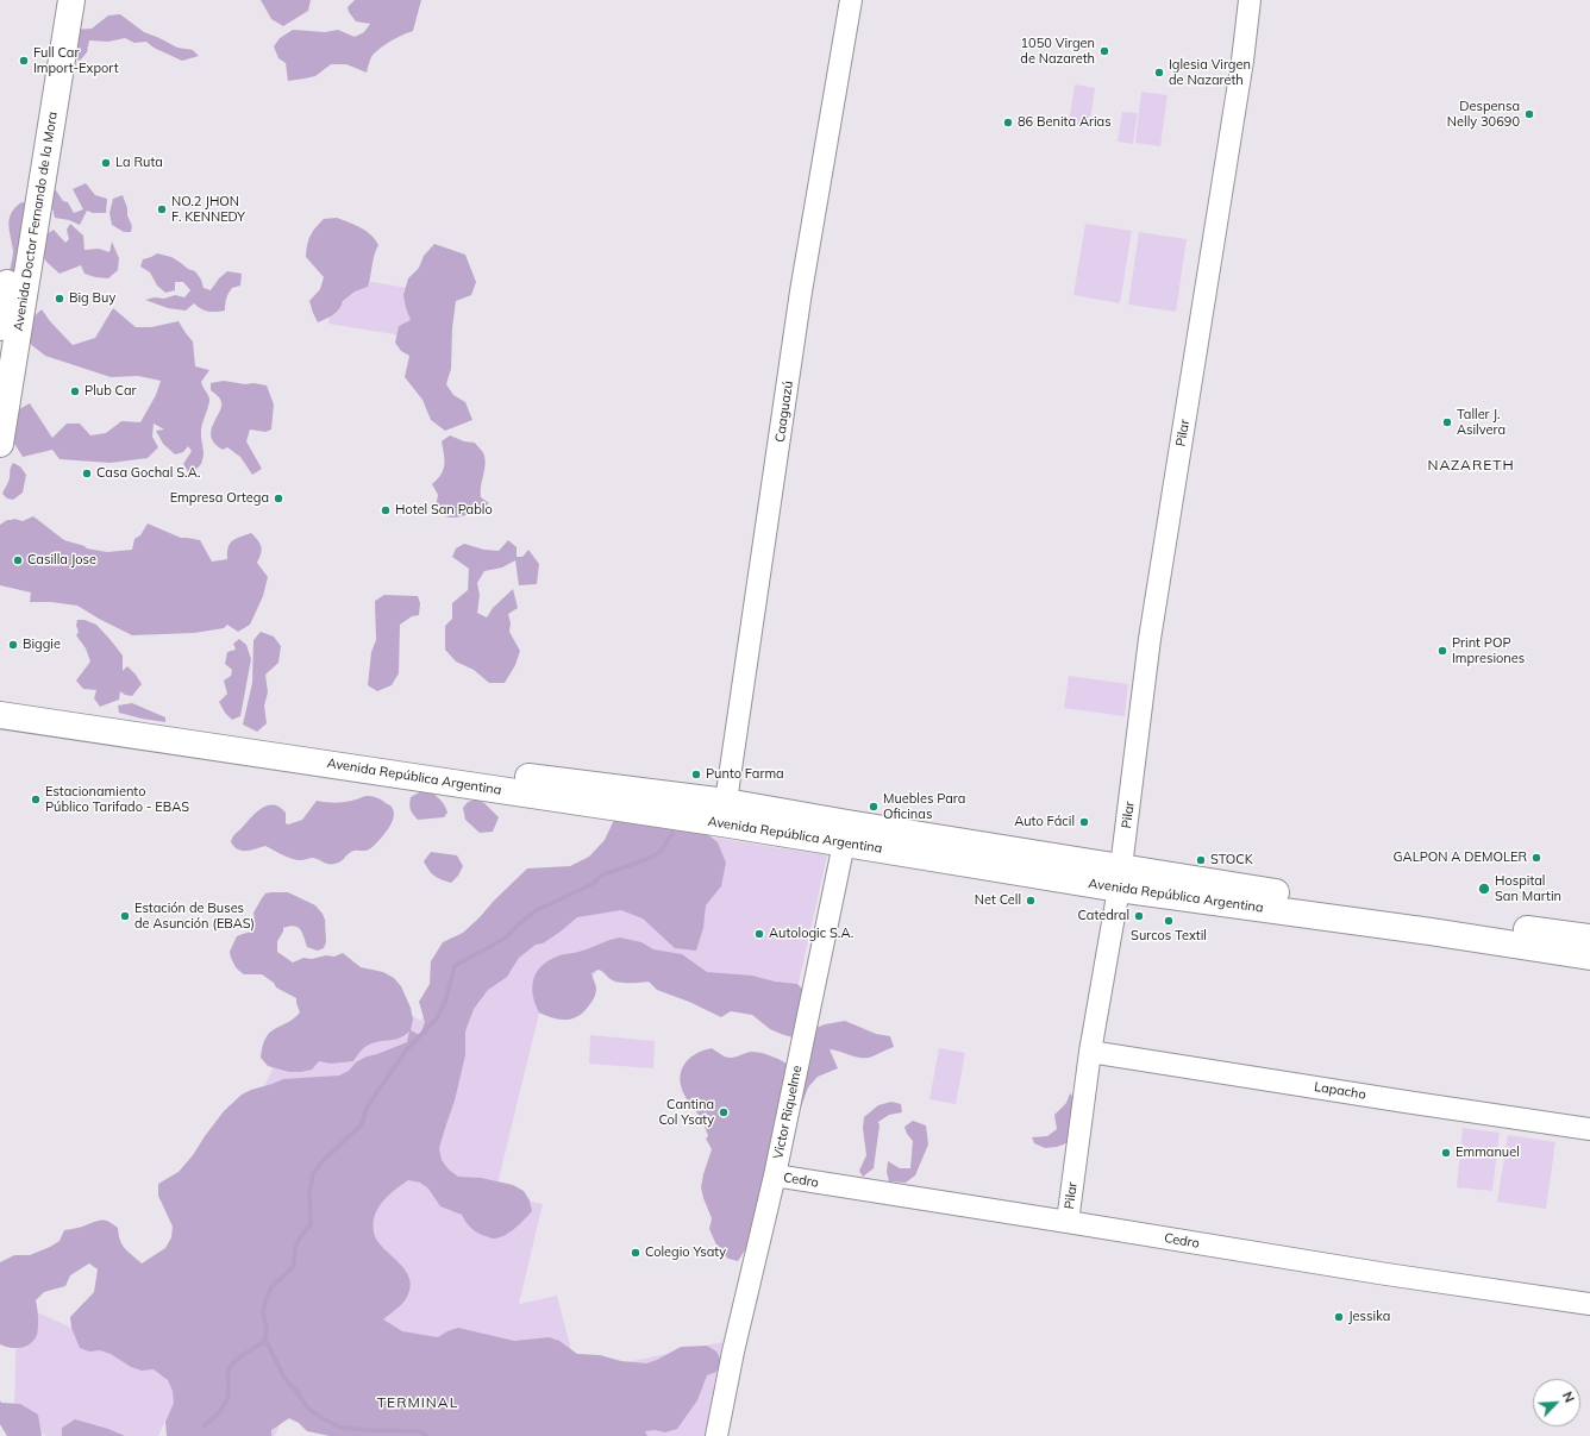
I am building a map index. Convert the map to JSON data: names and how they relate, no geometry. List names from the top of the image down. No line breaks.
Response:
{"streets":{"highway":["Avenida Doctor Fernando de la Mora","Avenida República Argentina"],"street":["Caaguazú","Pilar","Lapacho","Victor Riquelme","Cedro"]},"crossings":[["Caaguazú","Avenida República Argentina"],["Pilar","Avenida República Argentina"],["Pilar","Lapacho"],["Pilar","Cedro"],["Avenida República Argentina","Victor Riquelme"],["Victor Riquelme","Cedro"]],"districts":["NAZARETH","TERMINAL"],"places":["1050 Virgen de Nazareth","Full Car Import-Export","Iglesia Virgen de Nazareth","Despensa Nelly 30690","86 Benita Arias","La Ruta","NO.2 JHON F. KENNEDY","Big Buy","Plub Car","Taller J. Asilvera","Casa Gochal S.A.","Empresa Ortega","Hotel San Pablo","Casilla Jose","Biggie","Print POP Impresiones","Punto Farma","Estacionamiento Público Tarifado - EBAS","Muebles Para Oficinas","Auto Fácil","GALPON A DEMOLER","STOCK","Hospital San Martin","Net Cell","Estación de Buses de Asunción (EBAS)","Catedral","Surcos Textil","Autologic S.A.","Cantina Col Ysaty","Emmanuel","Colegio Ysaty","Jessika"],"north":"top right"}
